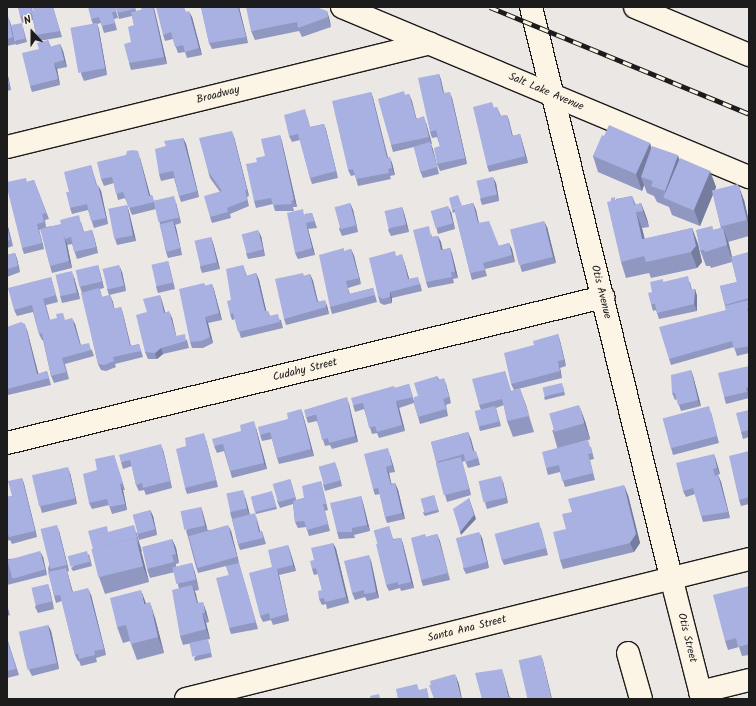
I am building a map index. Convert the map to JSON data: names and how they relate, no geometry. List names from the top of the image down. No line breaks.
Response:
{"streets":{"street":["Salt Lake Avenue","Broadway","Otis Avenue","Cudahy Street","Santa Ana Street","Otis Street"]},"crossings":[["Salt Lake Avenue","Broadway"],["Salt Lake Avenue","Otis Avenue"],["Otis Avenue","Cudahy Street"],["Otis Avenue","Santa Ana Street"],["Otis Avenue","Otis Street"],["Santa Ana Street","Otis Street"]],"north":"top"}
